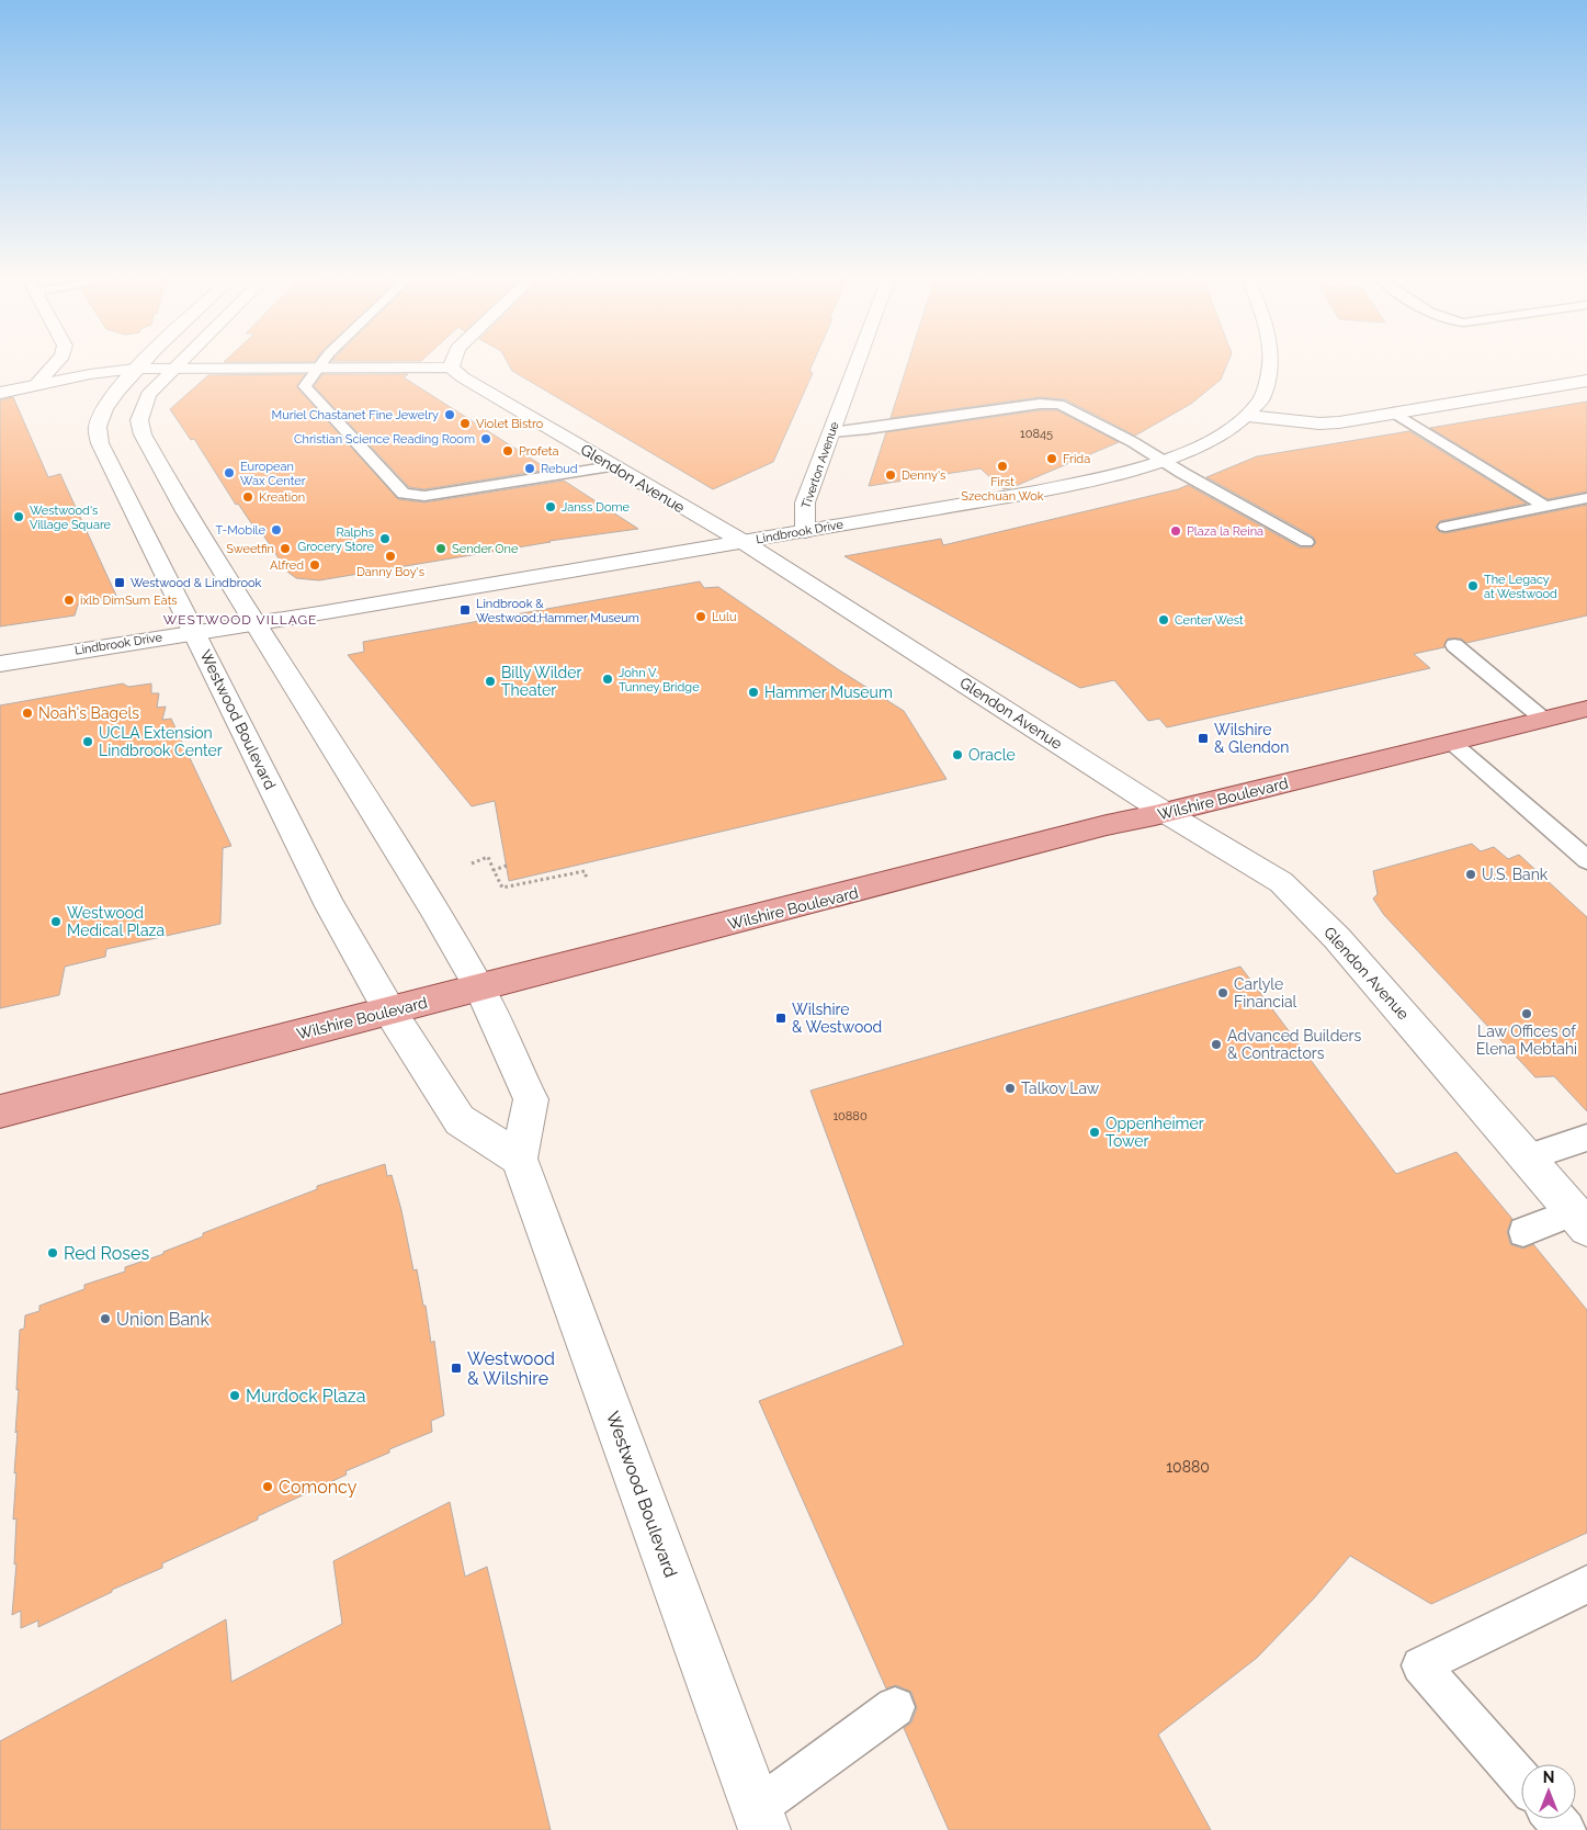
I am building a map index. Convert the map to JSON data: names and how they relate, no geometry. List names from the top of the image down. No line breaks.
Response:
{"streets":{"main road":["Wilshire Boulevard"],"street":["Tiverton Avenue","Glendon Avenue","Lindbrook Drive","Westwood Boulevard"]},"crossings":[["Tiverton Avenue","Lindbrook Drive"],["Glendon Avenue","Lindbrook Drive"],["Glendon Avenue","Wilshire Boulevard"],["Lindbrook Drive","Westwood Boulevard"],["Westwood Boulevard","Wilshire Boulevard"]],"districts":["WESTWOOD VILLAGE"],"places":{"other":["Muriel Chastanet Fine Jewelry","Violet Bistro","Christian Science Reading Room","Profeta","Frida","First Szechuan Wok","Rebud","European Wax Center","Denny's","Kreation","Janss Dome","Westwood's Village Square","T-Mobile","Plaza la Reina","Ralphs Grocery Store","Sweetfin","Sender One","Danny Boy's","Alfred","The Legacy at Westwood","ixlb DimSum Eats","Lulu","Center West","John V. Tunney Bridge","Billy Wilder Theater","Hammer Museum","Noah's Bagels","UCLA Extension Lindbrook Center","Oracle","U.S. Bank","Westwood Medical Plaza","Carlyle Financial","Law Offices of Elena Mebtahi","Advanced Builders & Contractors","Talkov Law","Oppenheimer Tower","Red Roses","Union Bank","Murdock Plaza","Comoncy"],"transit":["Westwood & Lindbrook","Lindbrook & Westwood;Hammer Museum","Wilshire & Glendon","Wilshire & Westwood","Westwood & Wilshire"]},"house_numbers":["10845","10880","10880"],"north":"top"}
